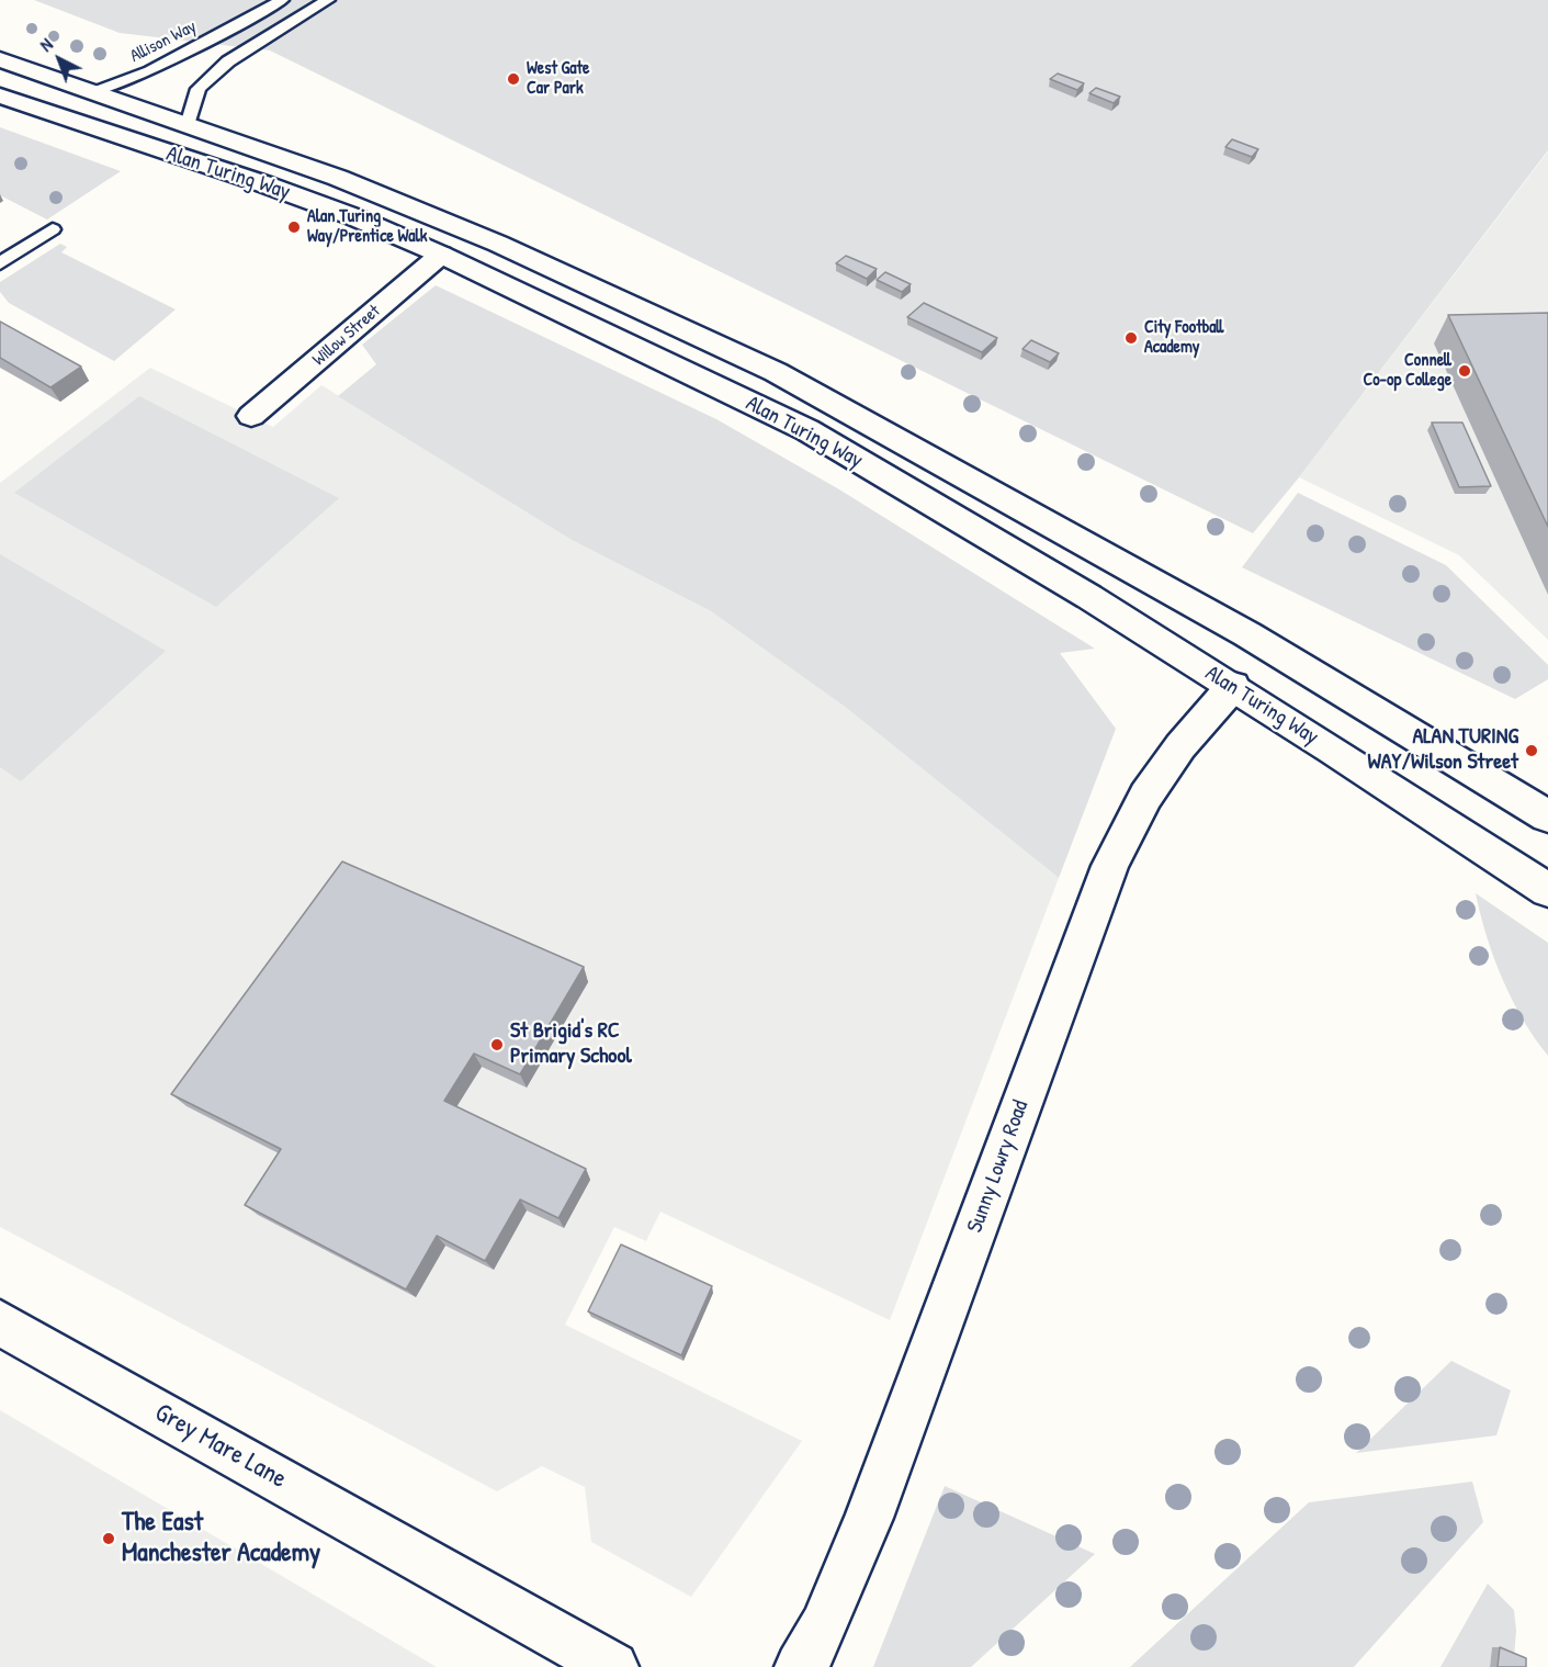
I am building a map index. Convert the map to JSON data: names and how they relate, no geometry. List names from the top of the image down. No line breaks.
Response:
{"streets":{"main road":["Alan Turing Way","Willow Street","Sunny Lowry Road","Grey Mare Lane"],"lane":["Allison Way"]},"crossings":[["Allison Way","Alan Turing Way"],["Alan Turing Way","Willow Street"],["Alan Turing Way","Sunny Lowry Road"]],"places":["West Gate Car Park","Alan Turing Way/Prentice Walk","City Football Academy","Connell Co-op College","ALAN TURING WAY/Wilson Street","St Brigid's RC Primary School","The East Manchester Academy"],"north":"top left"}
